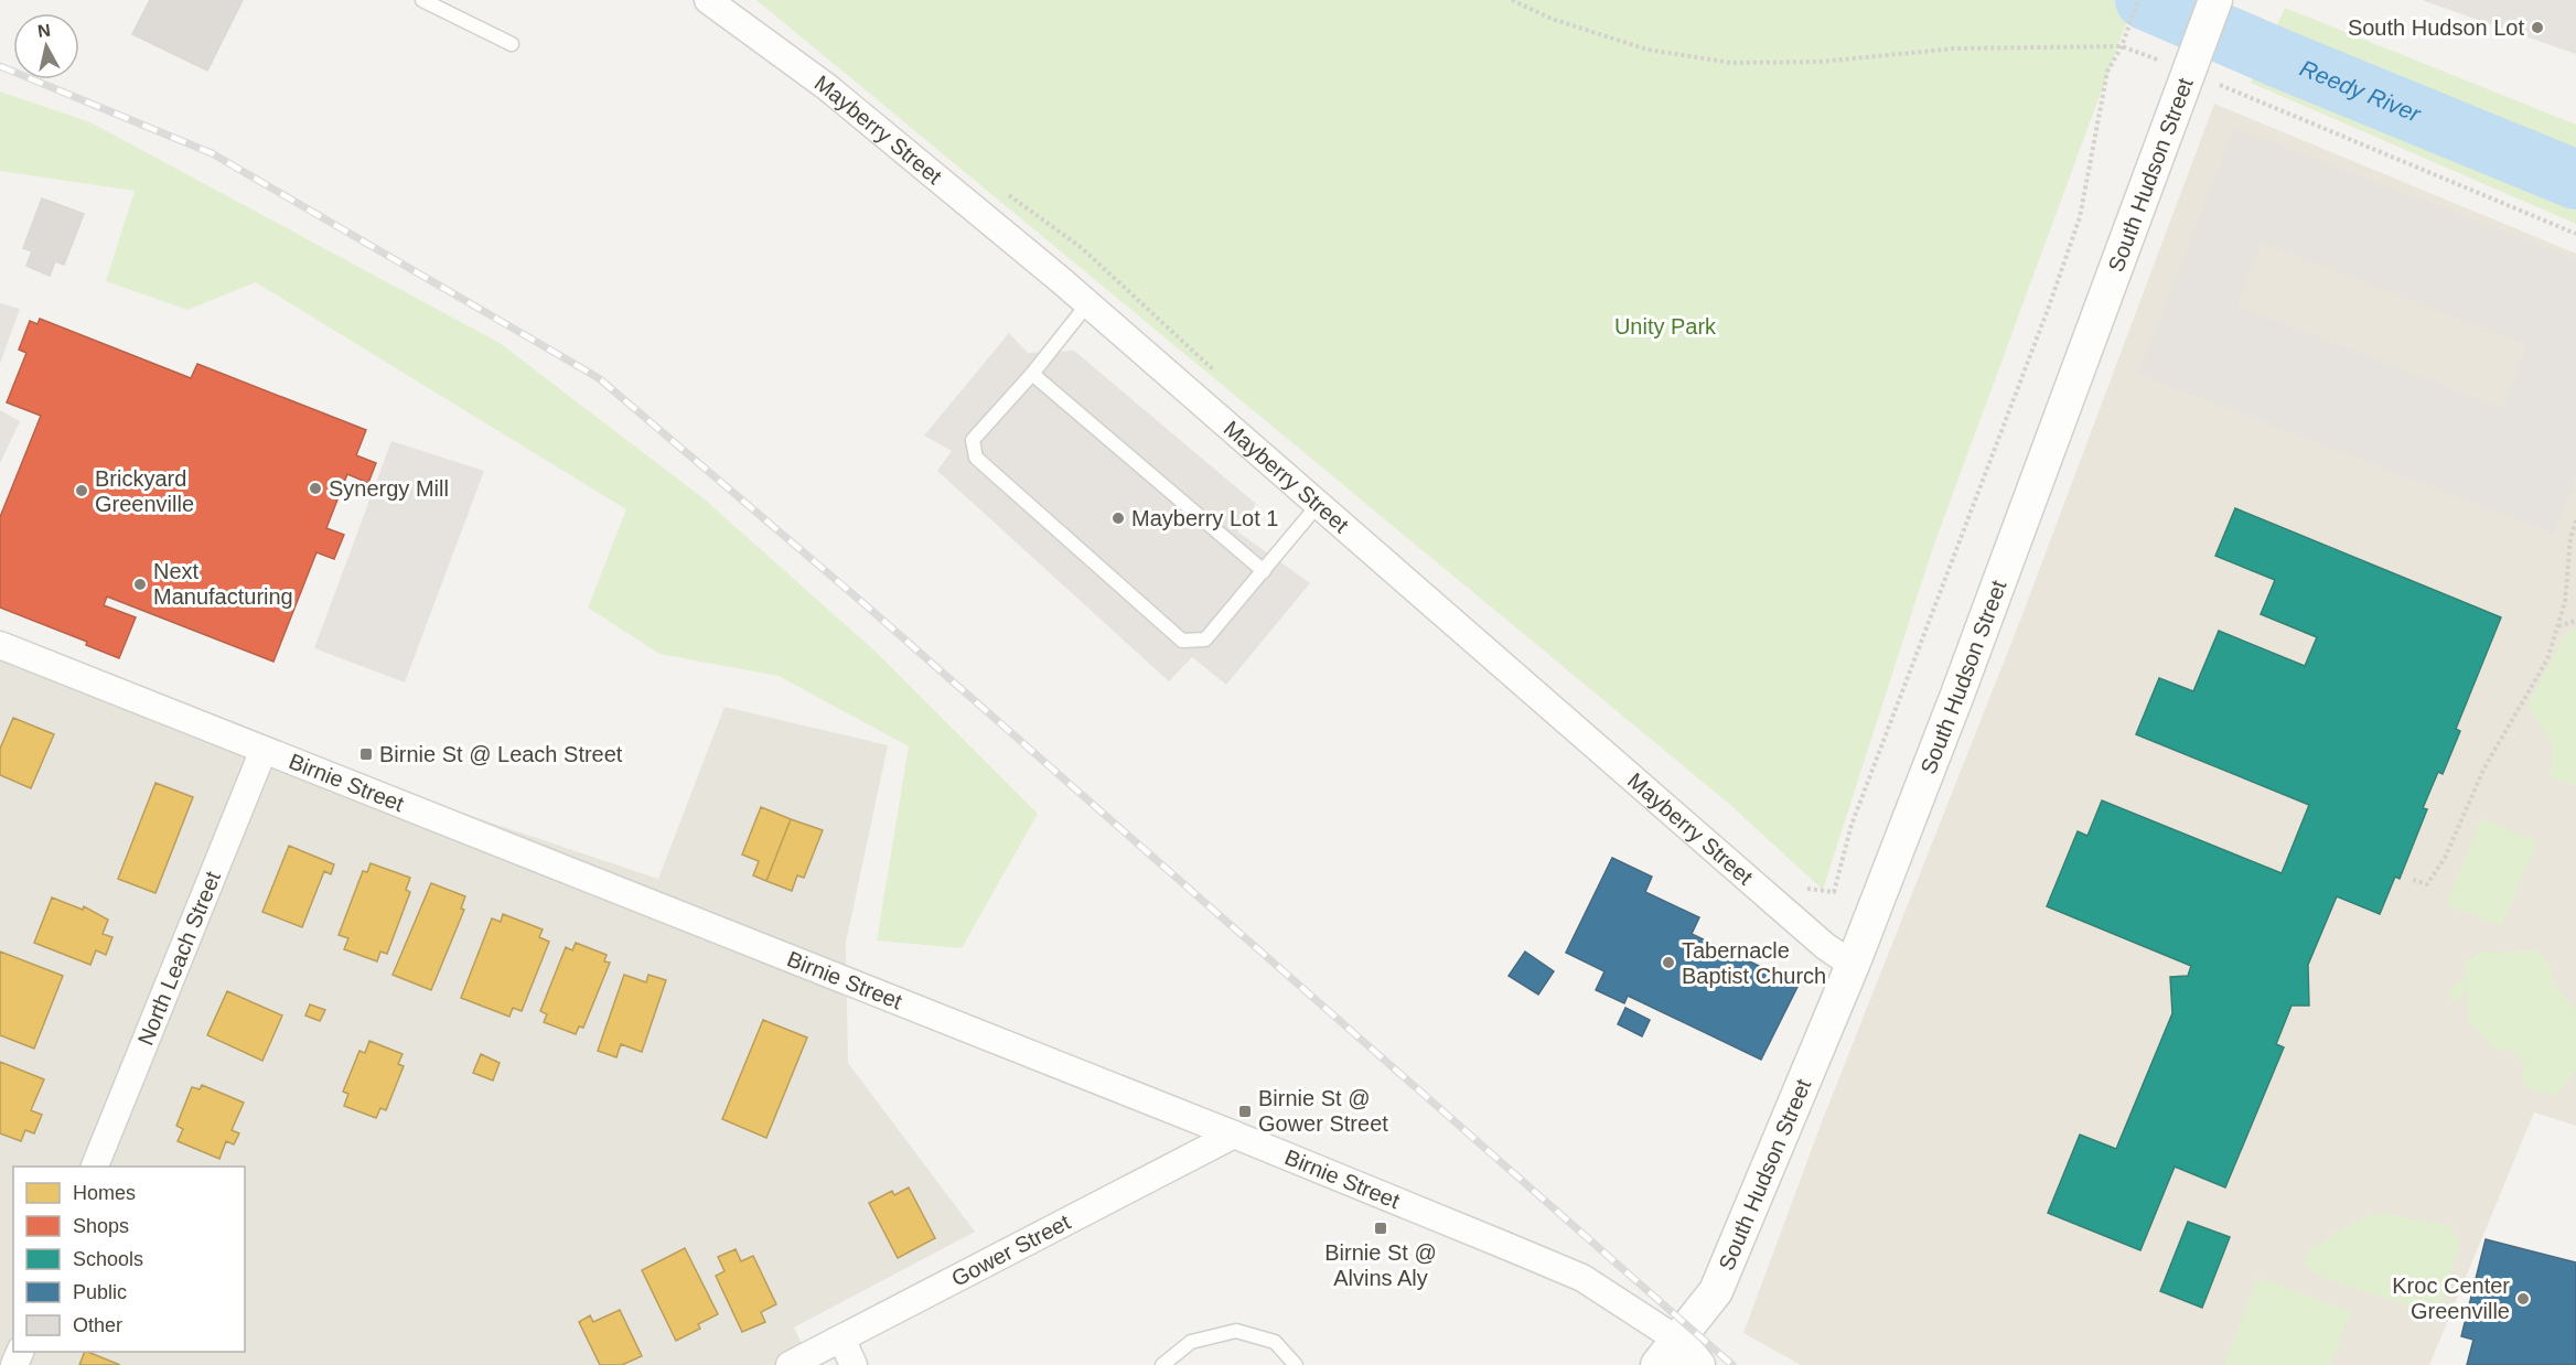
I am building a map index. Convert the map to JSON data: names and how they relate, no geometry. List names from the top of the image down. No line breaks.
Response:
{"streets":{"street":["Mayberry Street","South Hudson Street","Birnie Street","North Leach Street","Gower Street"]},"crossings":[["Mayberry Street","South Hudson Street"],["South Hudson Street","Birnie Street"],["Birnie Street","North Leach Street"],["Birnie Street","Gower Street"]],"water":["Reedy River"],"parks":["Unity Park"],"places":{"other":["South Hudson Lot","Synergy Mill","Brickyard Greenville","Mayberry Lot 1","Next Manufacturing","Tabernacle Baptist Church","Kroc Center Greenville"],"transit":["Birnie St @ Leach Street","Birnie St @ Gower Street","Birnie St @ Alvins Aly"]},"legend":["Homes","Shops","Schools","Public","Other"],"north":"top"}
